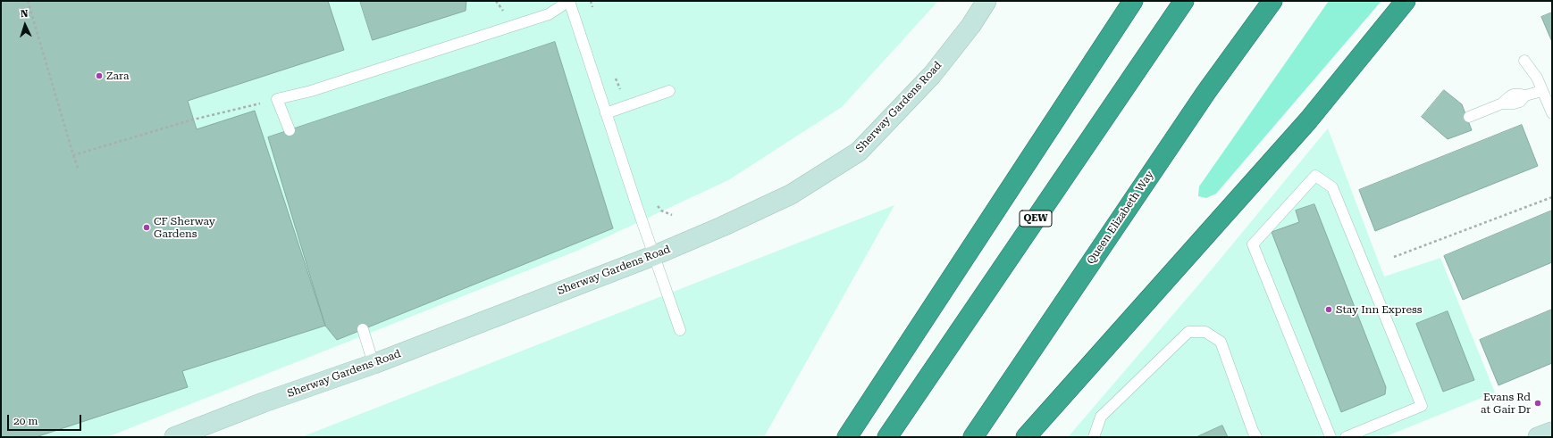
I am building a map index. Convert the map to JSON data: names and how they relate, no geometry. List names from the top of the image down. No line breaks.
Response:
{"streets":{"highway":["Queen Elizabeth Way","QEW"],"street":["Sherway Gardens Road"]},"places":["Zara","CF Sherway Gardens","Stay Inn Express","Evans Rd at Gair Dr"],"scale_bar":"20 m","north":"top"}
